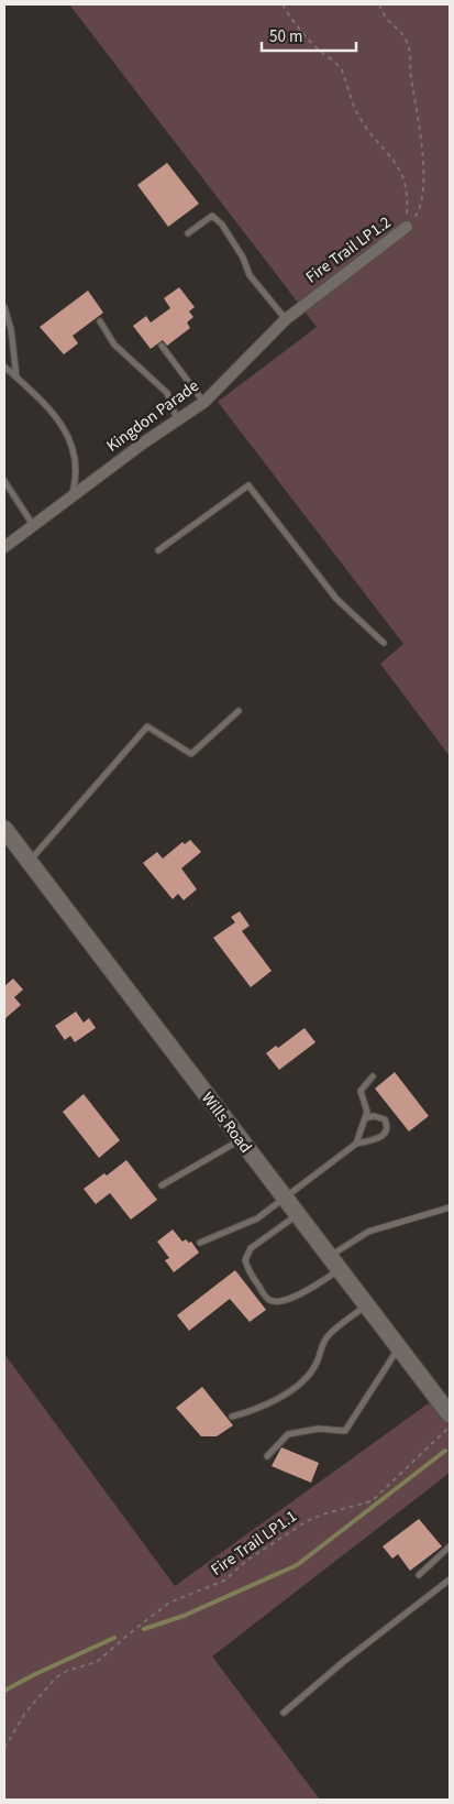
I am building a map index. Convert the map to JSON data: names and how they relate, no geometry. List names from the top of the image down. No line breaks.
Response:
{"streets":{"street":["Fire Trail LP1.2","Kingdon Parade","Wills Road"],"path":["Fire Trail LP1.1"]},"crossings":[["Fire Trail LP1.2","Kingdon Parade"]],"scale_bar":"50 m"}
